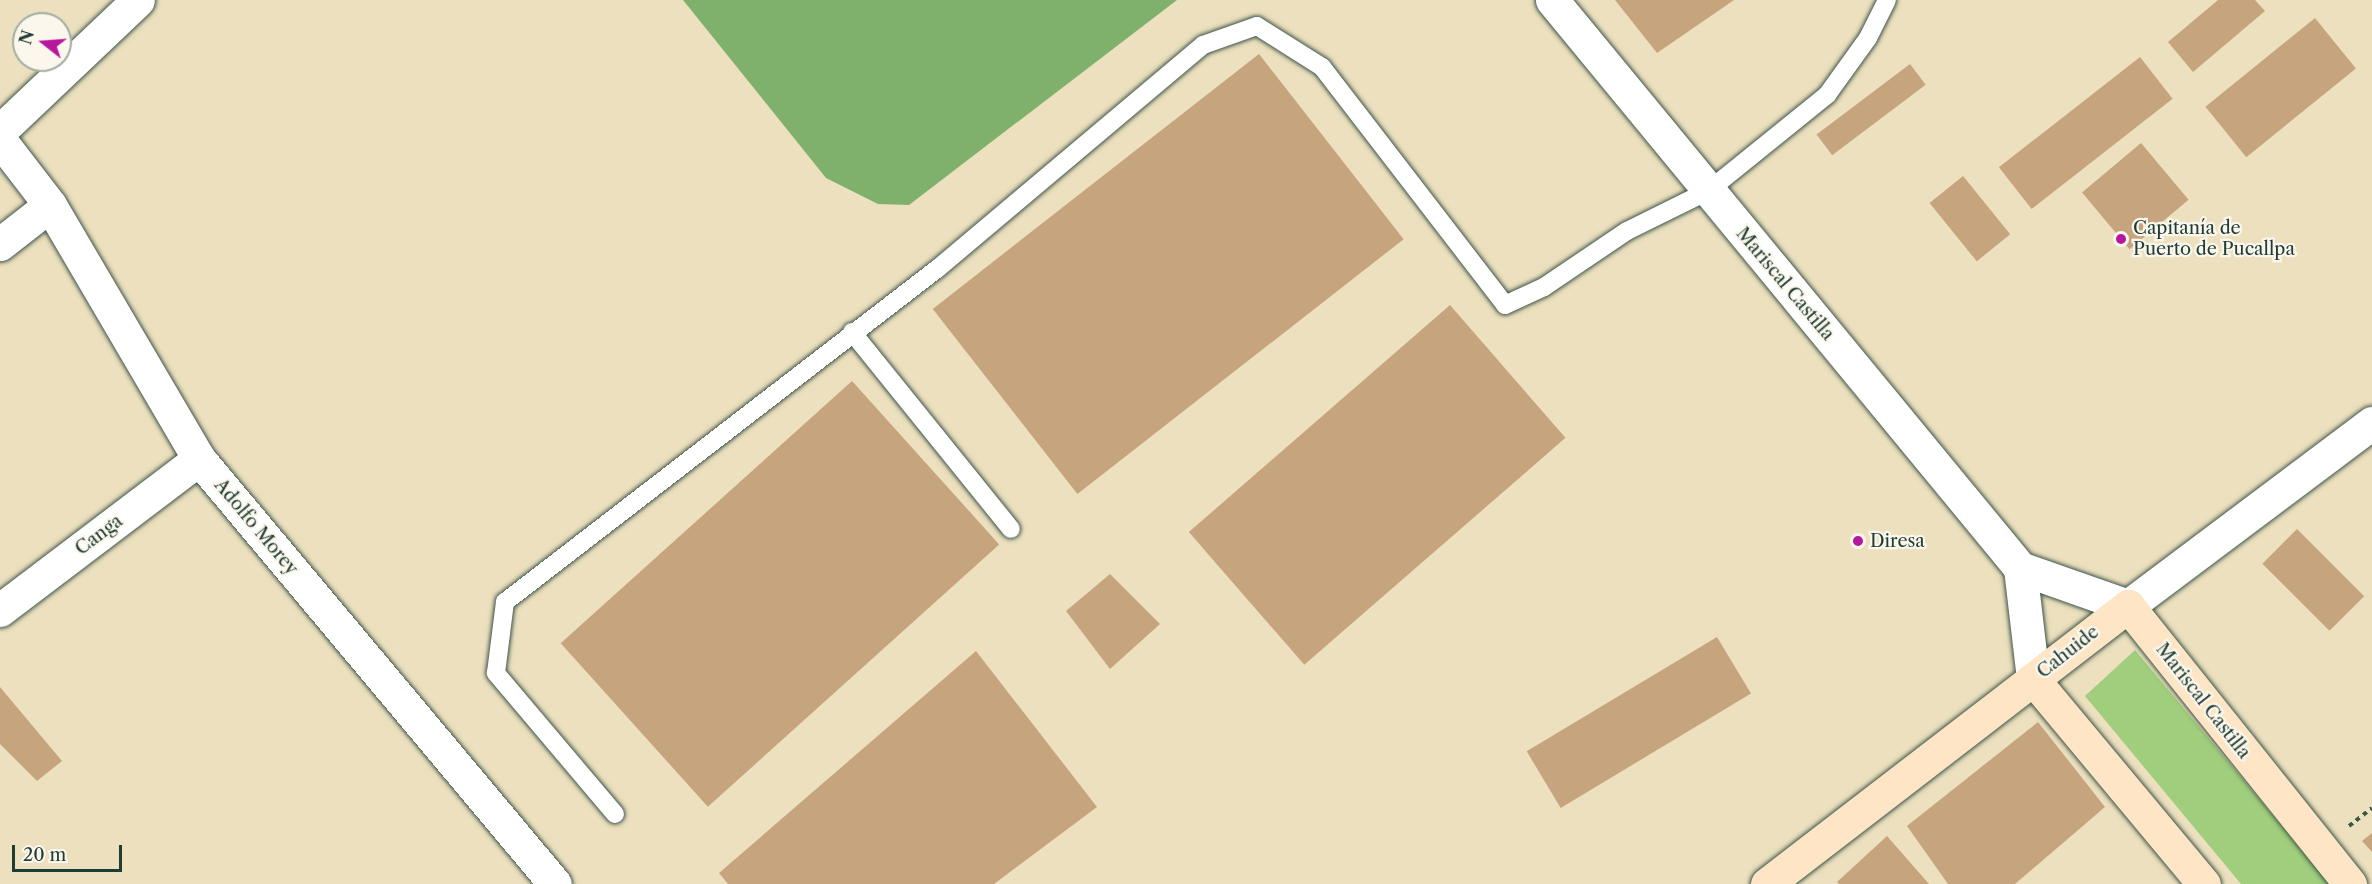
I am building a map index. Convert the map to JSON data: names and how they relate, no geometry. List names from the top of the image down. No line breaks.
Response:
{"streets":{"main road":["Mariscal Castilla","Cahuide"],"street":["Adolfo Morey","Canga"]},"crossings":[["Mariscal Castilla","Cahuide"],["Adolfo Morey","Canga"]],"places":["Capitanía de Puerto de Pucallpa","Diresa"],"scale_bar":"20 m","north":"left"}
